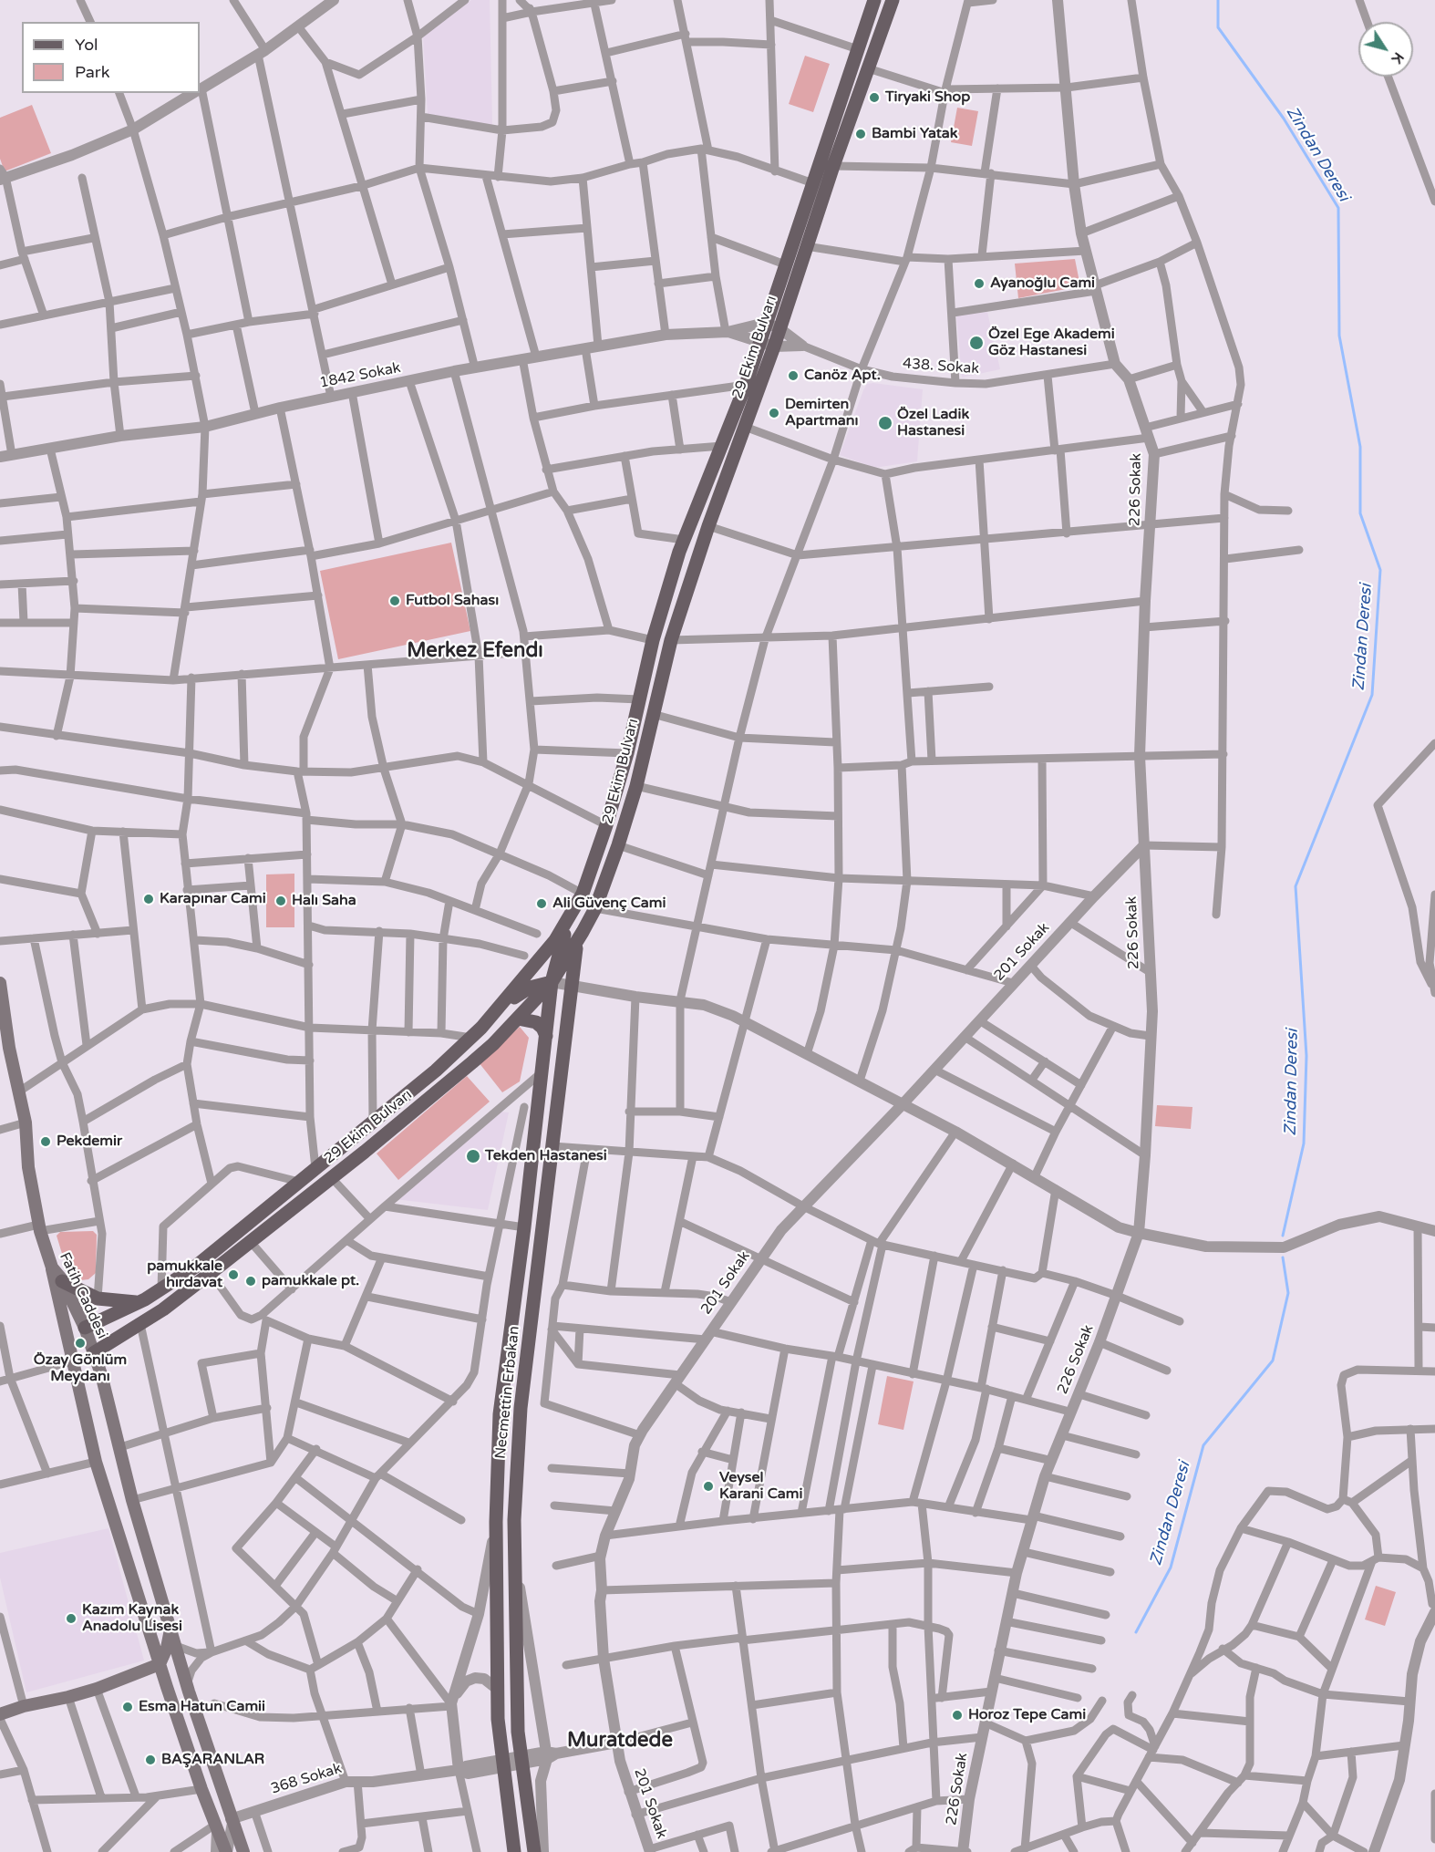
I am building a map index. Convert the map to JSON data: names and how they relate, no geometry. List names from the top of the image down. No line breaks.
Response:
{"streets":{"main road":["29 Ekim Bulvarı","Fatih Caddesi","Necmettin Erbakan"],"street":["438. Sokak","1842 Sokak","226 Sokak","201 Sokak","368 Sokak"]},"crossings":[["29 Ekim Bulvarı","Fatih Caddesi"],["29 Ekim Bulvarı","Necmettin Erbakan"],["438. Sokak","226 Sokak"],["226 Sokak","201 Sokak"],["201 Sokak","368 Sokak"],["Fatih Caddesi","368 Sokak"]],"districts":["Merkez Efendı","Muratdede"],"water":["Zindan Deresi"],"places":["Tiryaki Shop","Bambi Yatak","Ayanoğlu Cami","Özel Ege Akademi Göz Hastanesi","Canöz Apt.","Demirten Apartmanı","Özel Ladik Hastanesi","Futbol Sahası","Karapınar Cami","Halı Saha","Ali Güvenç Cami","Pekdemir","Tekden Hastanesi","pamukkale hırdavat","pamukkale pt.","Özay Gönlüm Meydanı","Veysel Karani Cami","Kazım Kaynak Anadolu Lisesi","Esma Hatun Camii","Horoz Tepe Cami","BAŞARANLAR"],"legend":["Yol","Park"],"north":"bottom right"}
